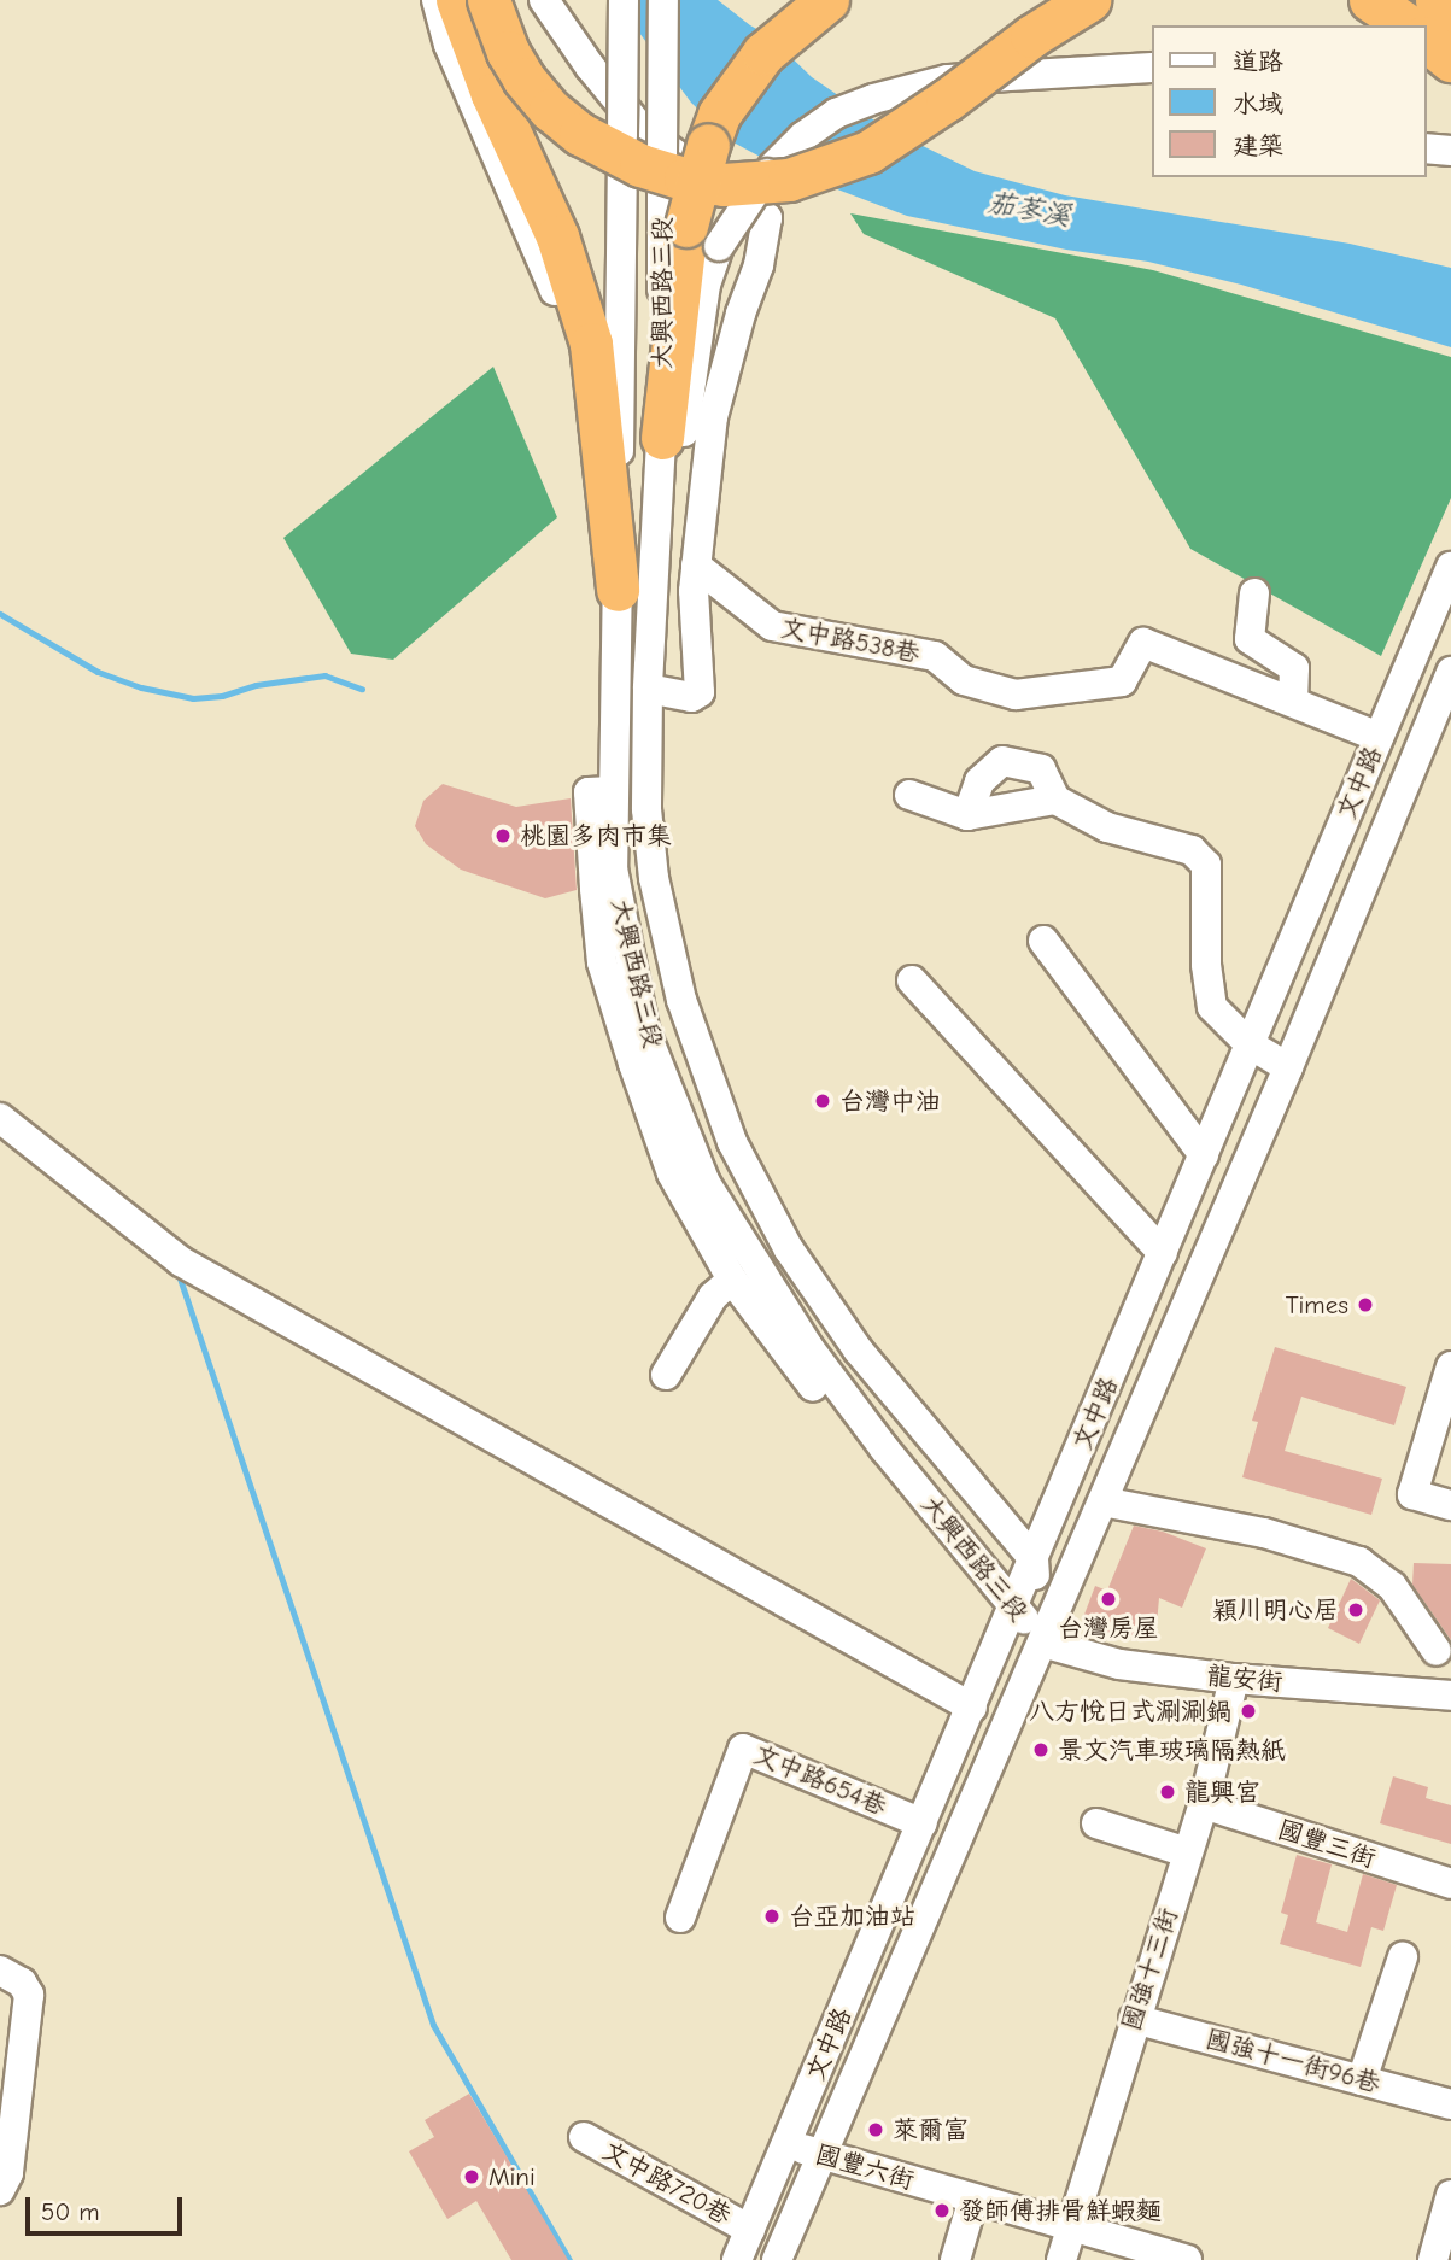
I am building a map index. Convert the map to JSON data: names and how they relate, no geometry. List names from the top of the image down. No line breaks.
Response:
{"streets":{"street":["大興西路三段","文中路538巷","文中路","龍安街","文中路654巷","國豐三街","國強十三街","國強十一街96巷","國豐六街","文中路720巷"]},"crossings":[["大興西路三段","文中路"],["大興西路三段","龍安街"],["文中路538巷","文中路"],["文中路","龍安街"],["文中路","文中路654巷"],["文中路","國豐六街"],["文中路","文中路720巷"],["龍安街","國強十三街"],["國豐三街","國強十三街"],["國強十三街","國強十一街96巷"],["國強十三街","國豐六街"]],"water":["茄苳溪"],"places":["桃園多肉市集","台灣中油","Times","台灣房屋","穎川明心居","八方悅日式涮涮鍋","景文汽車玻璃隔熱紙","龍興宮","台亞加油站","萊爾富","Mini","發師傅排骨鮮蝦麵"],"legend":["道路","水域","建築"],"scale_bar":"50 m"}
